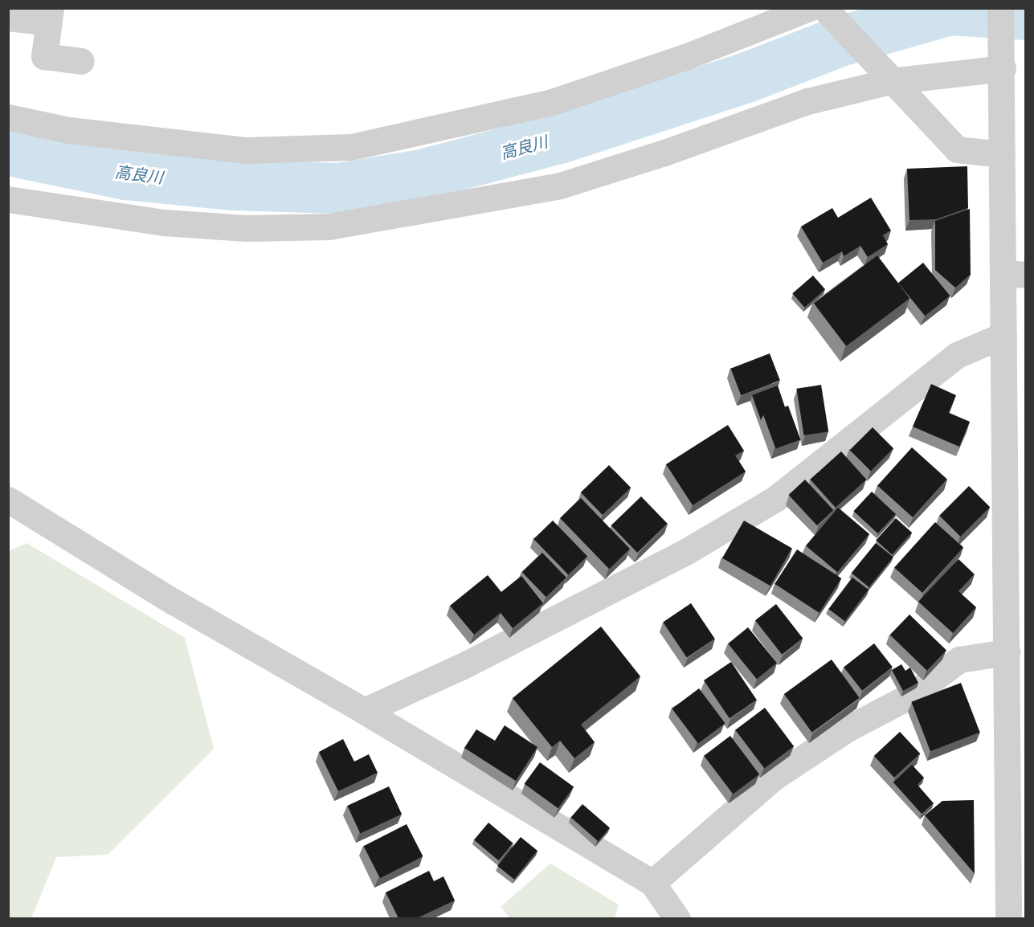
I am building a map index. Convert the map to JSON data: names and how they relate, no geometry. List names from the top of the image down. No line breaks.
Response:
{"water":["高良川"]}
